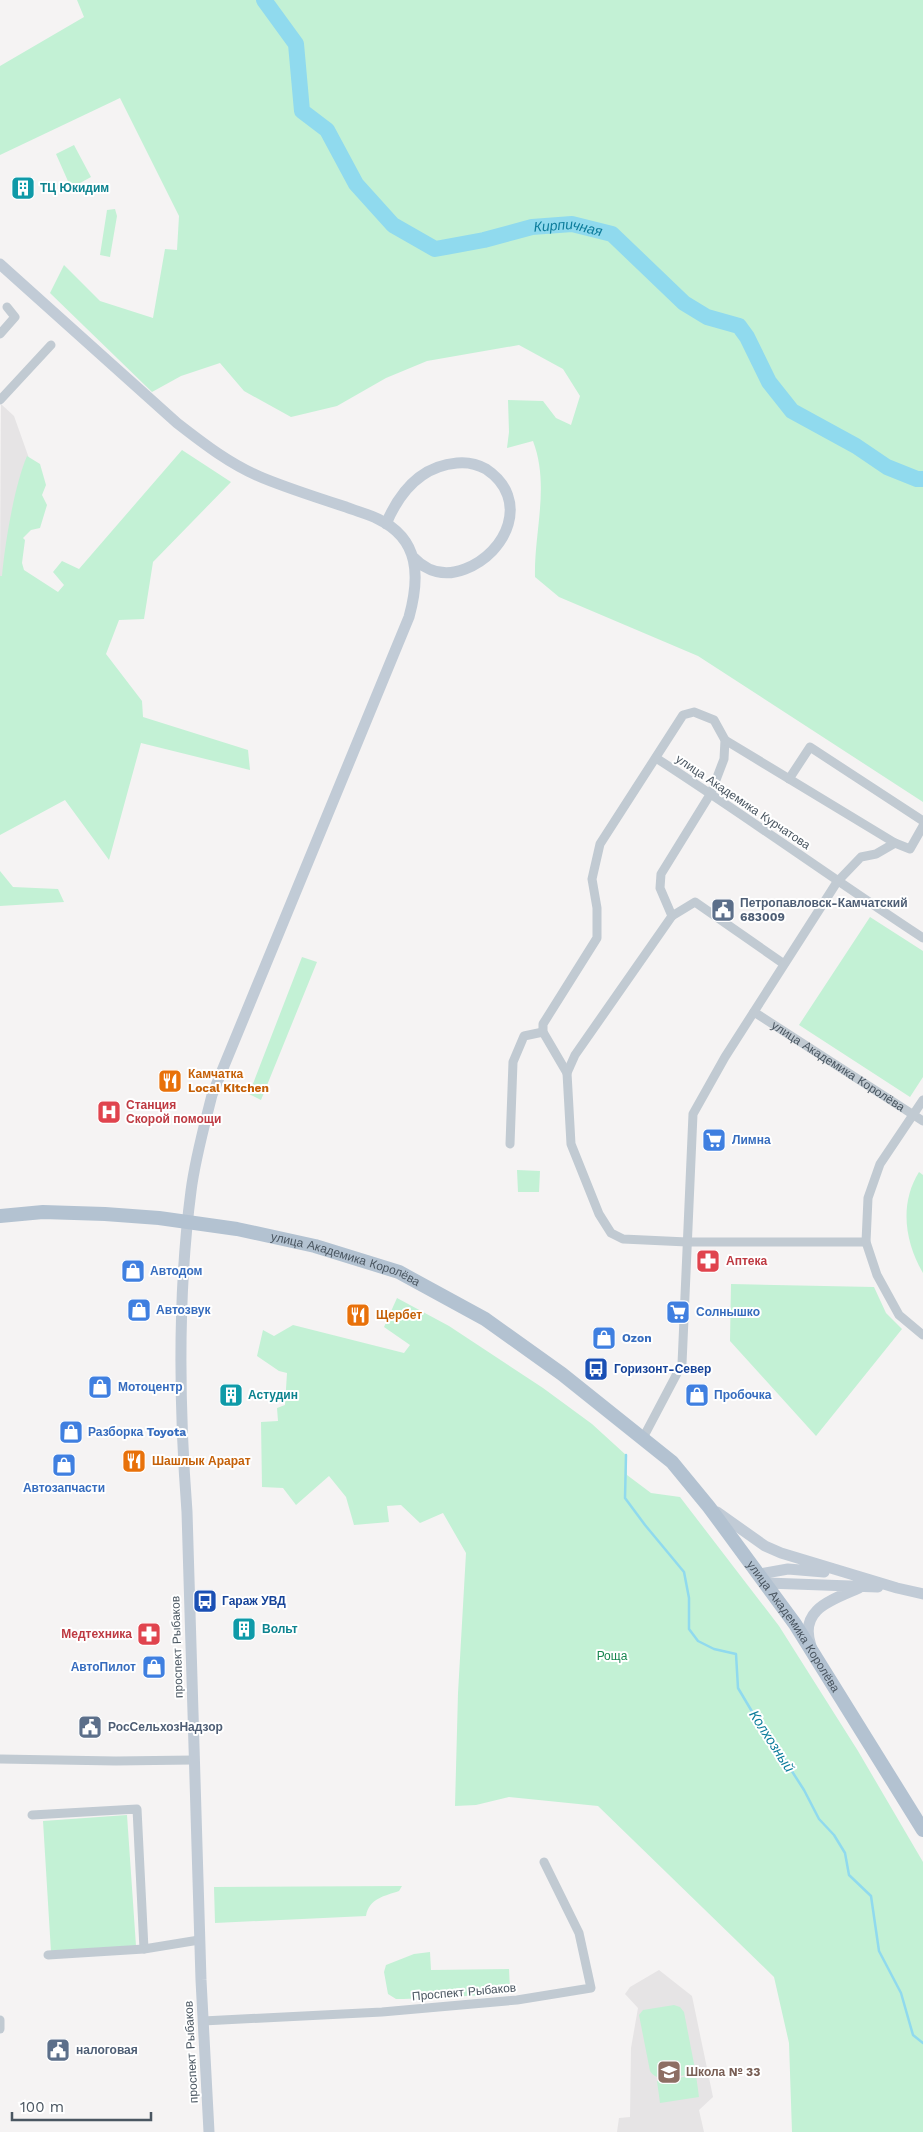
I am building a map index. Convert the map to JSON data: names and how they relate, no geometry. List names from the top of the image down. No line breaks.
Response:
{"streets":{"main road":["улица Академика Королёва","проспект Рыбаков"],"street":["улица Академика Курчатова","Проспект Рыбаков"]},"crossings":[["улица Академика Королёва","проспект Рыбаков"],["проспект Рыбаков","Проспект Рыбаков"]],"water":["Кирпичная","Колхозный"],"parks":["Роща"],"places":{"building":["ТЦ Юкидим","Астудин","Вольт"],"public building":["Петропавловск-Камчатский 683009","РосСельхозНадзор","налоговая"],"restaurant":["Камчатка Local Kitchen","Щербет","Шашлык Арарат"],"hospital":["Станция Скорой помощи"],"supermarket":["Лимна","Солнышко"],"pharmacy":["Аптека","Медтехника"],"shop":["Автодом","Автозвук","Ozon","Мотоцентр","Пробочка","Разборка Toyota","Автозапчасти","АвтоПилот"],"bus stop":["Горизонт-Север","Гараж УВД"],"school or university":["Школа № 33"]},"scale_bar":"100 m"}
